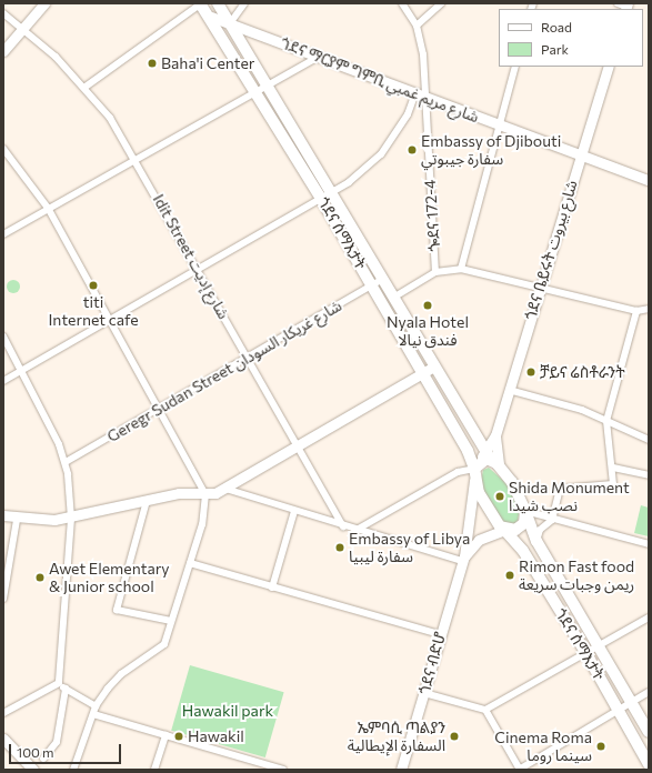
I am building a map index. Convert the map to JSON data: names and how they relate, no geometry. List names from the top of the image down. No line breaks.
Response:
{"streets":{"main road":["ጎደና ሰማእታት"],"street":["ጎደና ማርያም ግምቢ شارع مريم غمبي","ጐደና 172-4","ጎደና ቤይሩት شارع بيروت","Idit Street شارع إديت","Geregr Sudan Street شارع غريكار السودان","ጎደና ብድሆ"]},"crossings":[["ጎደና ማርያም ግምቢ شارع مريم غمبي","ጐደና 172-4"],["ጎደና ማርያም ግምቢ شارع مريم غمبي","ጎደና ሰማእታት"],["ጎደና ማርያም ግምቢ شارع مريم غمبي","ጎደና ቤይሩት شارع بيروت"],["ጎደና ሰማእታት","Geregr Sudan Street شارع غريكار السودان"],["Idit Street شارع إديت","Geregr Sudan Street شارع غريكار السودان"]],"parks":["Hawakil park"],"places":["Baha'i Center","Embassy of Djibouti سفارة جيبوتي","titi Internet cafe","Nyala Hotel فندق نيالا","ቻይና ሬስቶራንት","Shida Monument نصب شيدا","Embassy of Libya سفارة ليبيا","Rimon Fast food ريمن وجبات سريعة","Awet Elementary & Junior school","Hawakil","ኤምባሲ ጣልያን السفارة الإيطالية","Cinema Roma سينما روما"],"legend":["Road","Park"],"scale_bar":"100 m"}
